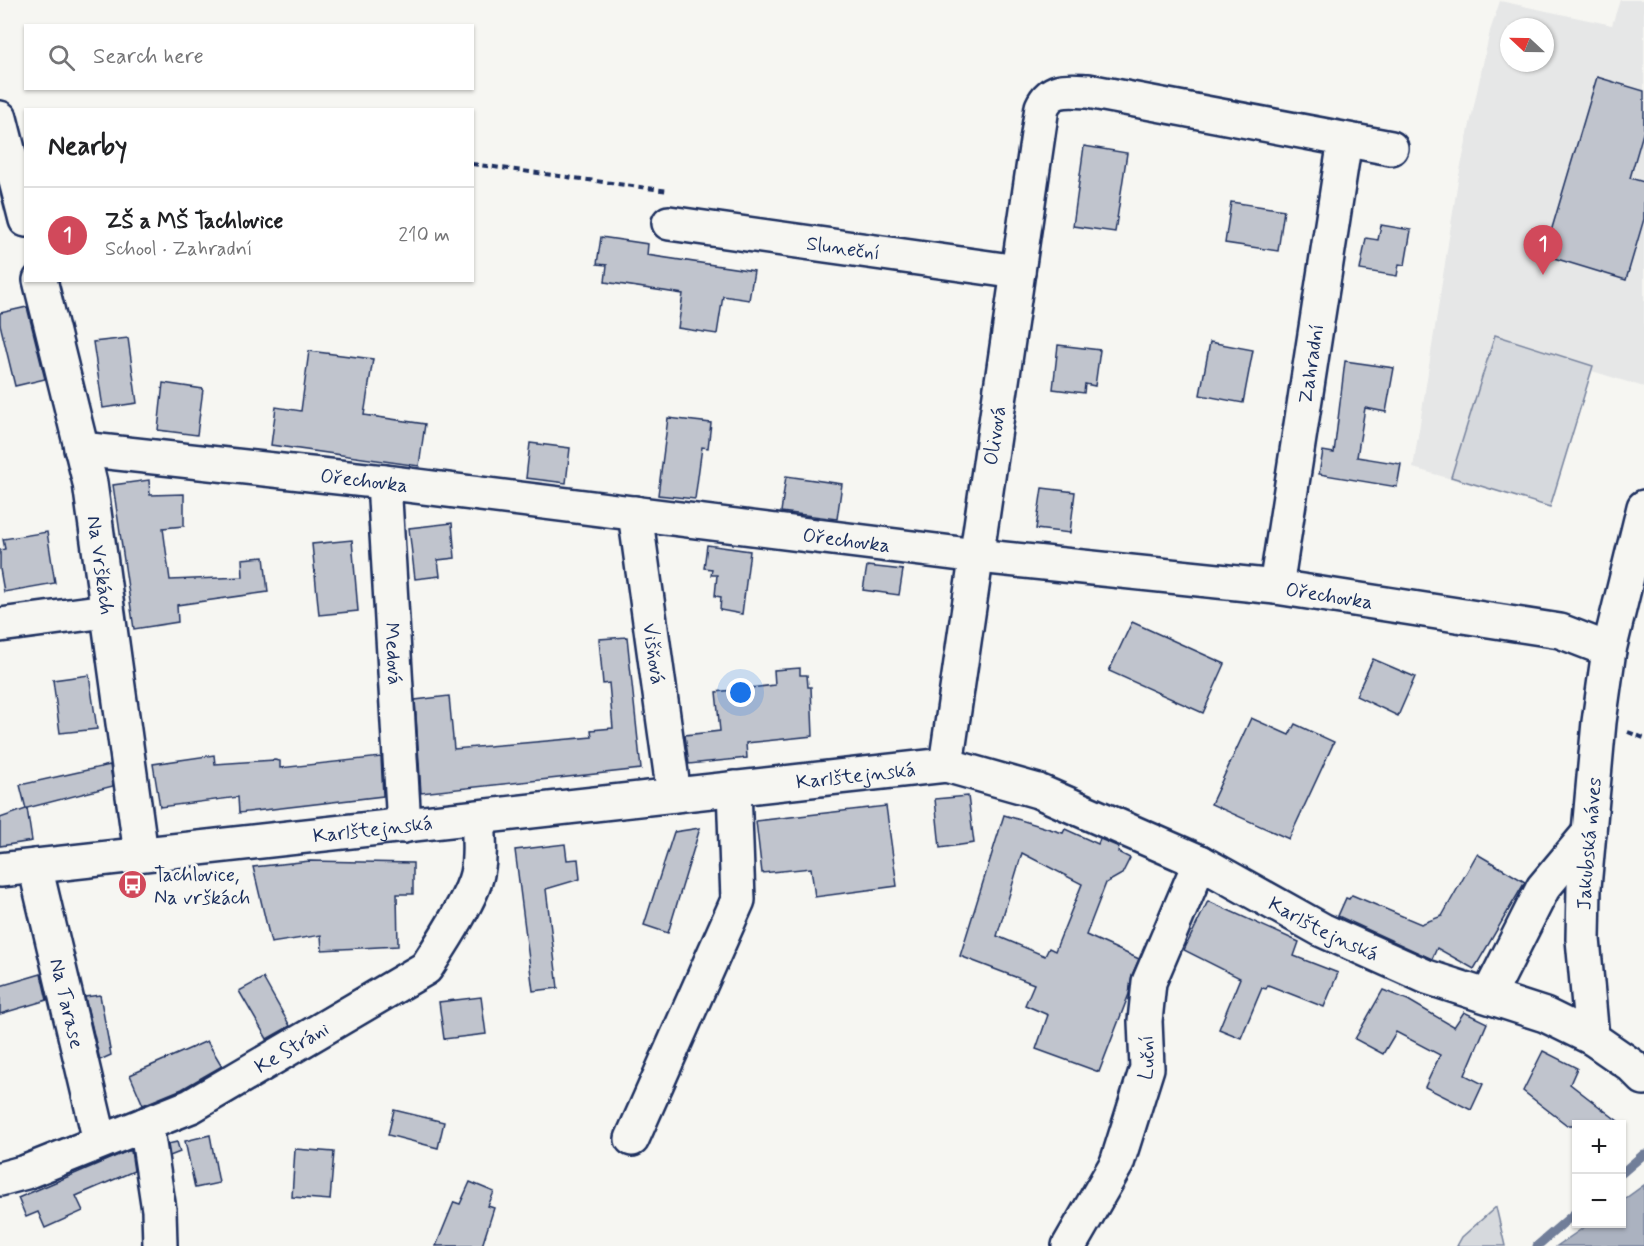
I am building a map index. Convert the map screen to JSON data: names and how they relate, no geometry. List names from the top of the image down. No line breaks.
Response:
{"streets":{"street":["Sluneční","Zahradní","Olivová","Ořechovka","Na Vrškách","Medová","Višňová","Karlštejnská","Jakubská náves","Na Tarase","Ke Stráni","Luční"]},"crossings":[["Sluneční","Olivová"],["Zahradní","Olivová"],["Zahradní","Ořechovka"],["Olivová","Ořechovka"],["Olivová","Karlštejnská"],["Ořechovka","Na Vrškách"],["Ořechovka","Medová"],["Ořechovka","Višňová"],["Ořechovka","Jakubská náves"],["Na Vrškách","Karlštejnská"],["Medová","Karlštejnská"],["Višňová","Karlštejnská"],["Karlštejnská","Jakubská náves"],["Karlštejnská","Na Tarase"],["Karlštejnská","Ke Stráni"],["Karlštejnská","Luční"],["Na Tarase","Ke Stráni"]],"places":{"bus stop":["Tachlovice, Na vrškách"]},"north":"left","page":{"search":"Search here","heading":"Nearby","list":[{"mark":"1","name":"ZŠ a MŠ Tachlovice","note":"School · Zahradní","value":"210 m"}],"pins":"1","map_buttons":["+","−"]}}
